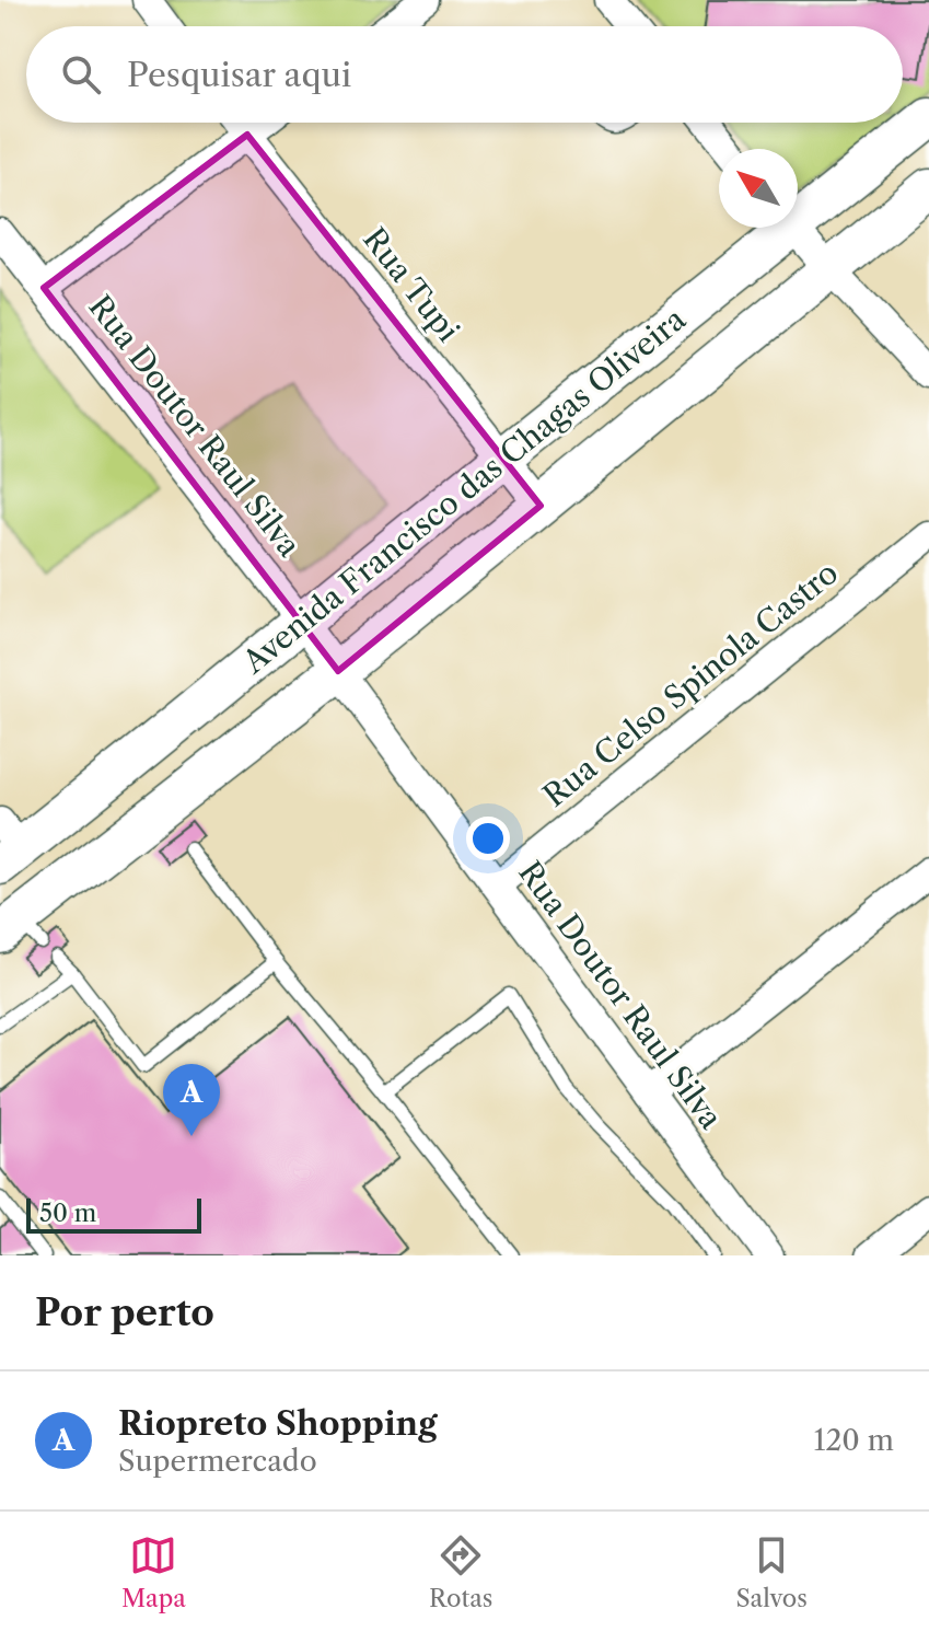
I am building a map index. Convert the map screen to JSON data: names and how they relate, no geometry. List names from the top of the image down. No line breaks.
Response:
{"streets":{"main road":["Avenida Francisco das Chagas Oliveira"],"street":["Rua Tupi","Rua Doutor Raul Silva","Rua Celso Spinola Castro"]},"crossings":[["Rua Tupi","Avenida Francisco das Chagas Oliveira"],["Rua Doutor Raul Silva","Avenida Francisco das Chagas Oliveira"],["Rua Doutor Raul Silva","Rua Celso Spinola Castro"]],"scale_bar":"50 m","north":"top left","page":{"search":"Pesquisar aqui","pins":"A","scale":"50 m","heading":"Por perto","list":[{"mark":"A","name":"Riopreto Shopping","note":"Supermercado","value":"120 m"}],"nav":["Mapa","Rotas","Salvos"]}}
